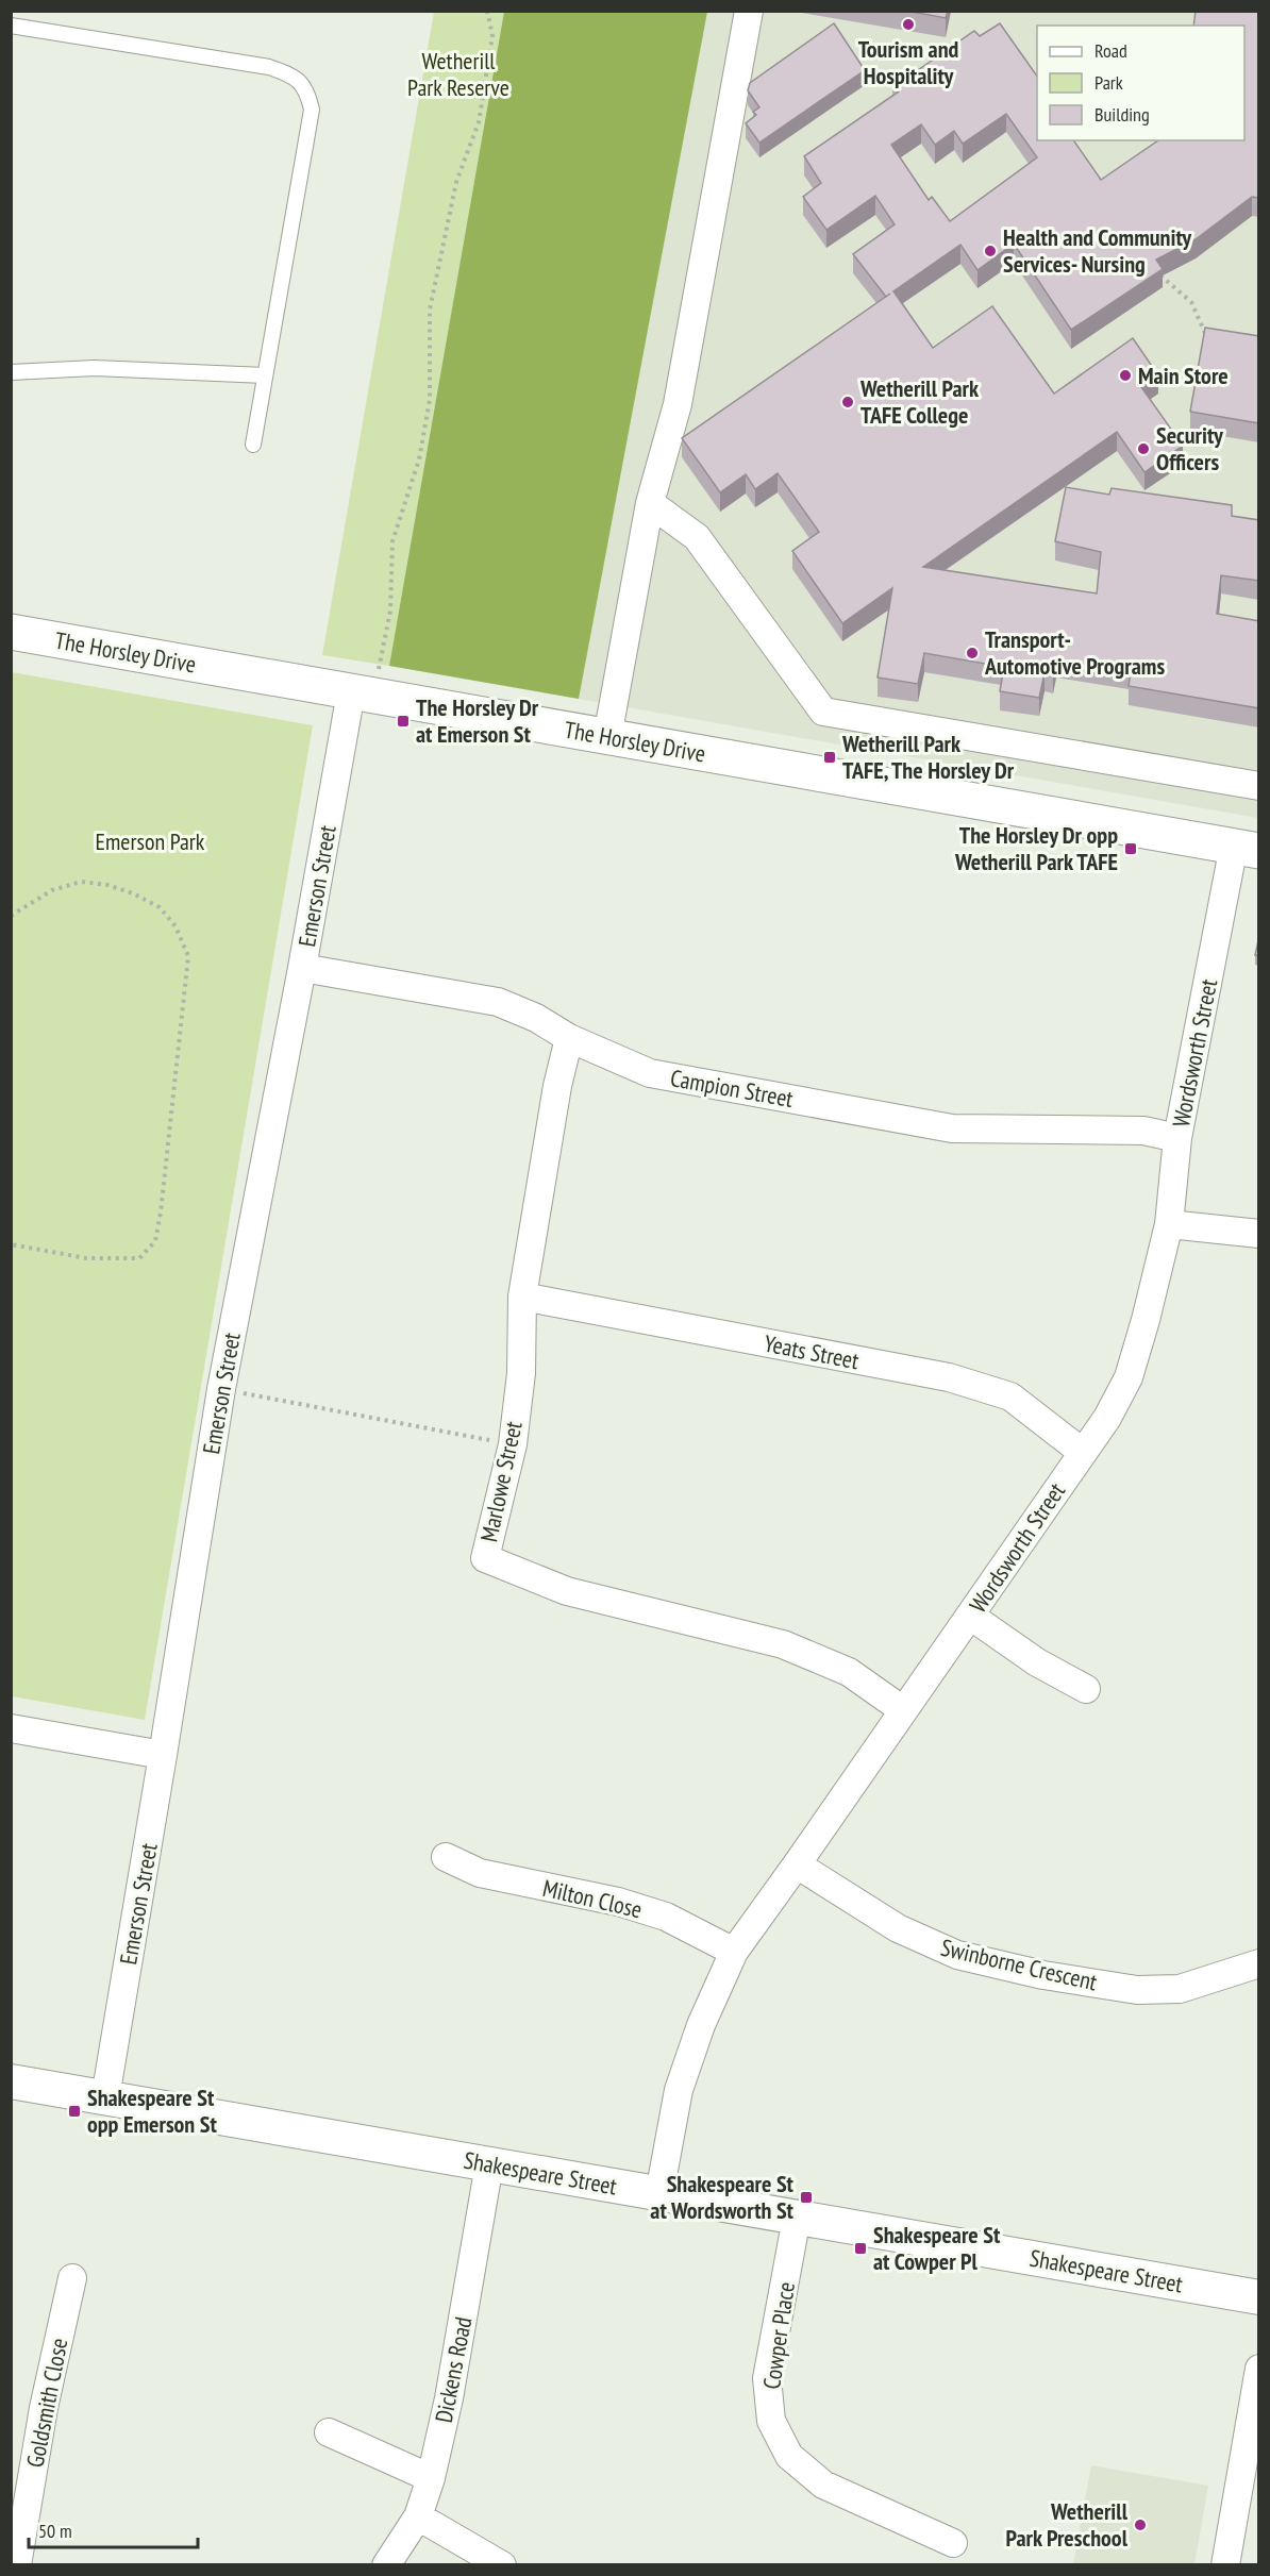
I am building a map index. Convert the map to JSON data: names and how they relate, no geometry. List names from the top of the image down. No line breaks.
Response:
{"streets":{"main road":["The Horsley Drive"],"street":["Emerson Street","Wordsworth Street","Campion Street","Yeats Street","Marlowe Street","Milton Close","Swinborne Crescent","Shakespeare Street","Cowper Place","Dickens Road","Goldsmith Close"]},"crossings":[["The Horsley Drive","Emerson Street"],["The Horsley Drive","Wordsworth Street"],["Emerson Street","Campion Street"],["Emerson Street","Shakespeare Street"],["Wordsworth Street","Campion Street"],["Wordsworth Street","Yeats Street"],["Wordsworth Street","Marlowe Street"],["Wordsworth Street","Milton Close"],["Wordsworth Street","Swinborne Crescent"],["Wordsworth Street","Shakespeare Street"],["Campion Street","Marlowe Street"],["Yeats Street","Marlowe Street"],["Shakespeare Street","Cowper Place"],["Shakespeare Street","Dickens Road"]],"parks":["Wetherill Park Reserve","Emerson Park"],"places":{"other":["Tourism and Hospitality","Health and Community Services- Nursing","Main Store","Wetherill Park TAFE College","Security Officers","Transport- Automotive Programs","Wetherill Park Preschool"],"transit":["The Horsley Dr at Emerson St","Wetherill Park TAFE, The Horsley Dr","The Horsley Dr opp Wetherill Park TAFE","Shakespeare St opp Emerson St","Shakespeare St at Wordsworth St","Shakespeare St at Cowper Pl"]},"legend":["Road","Park","Building"],"scale_bar":"50 m"}
